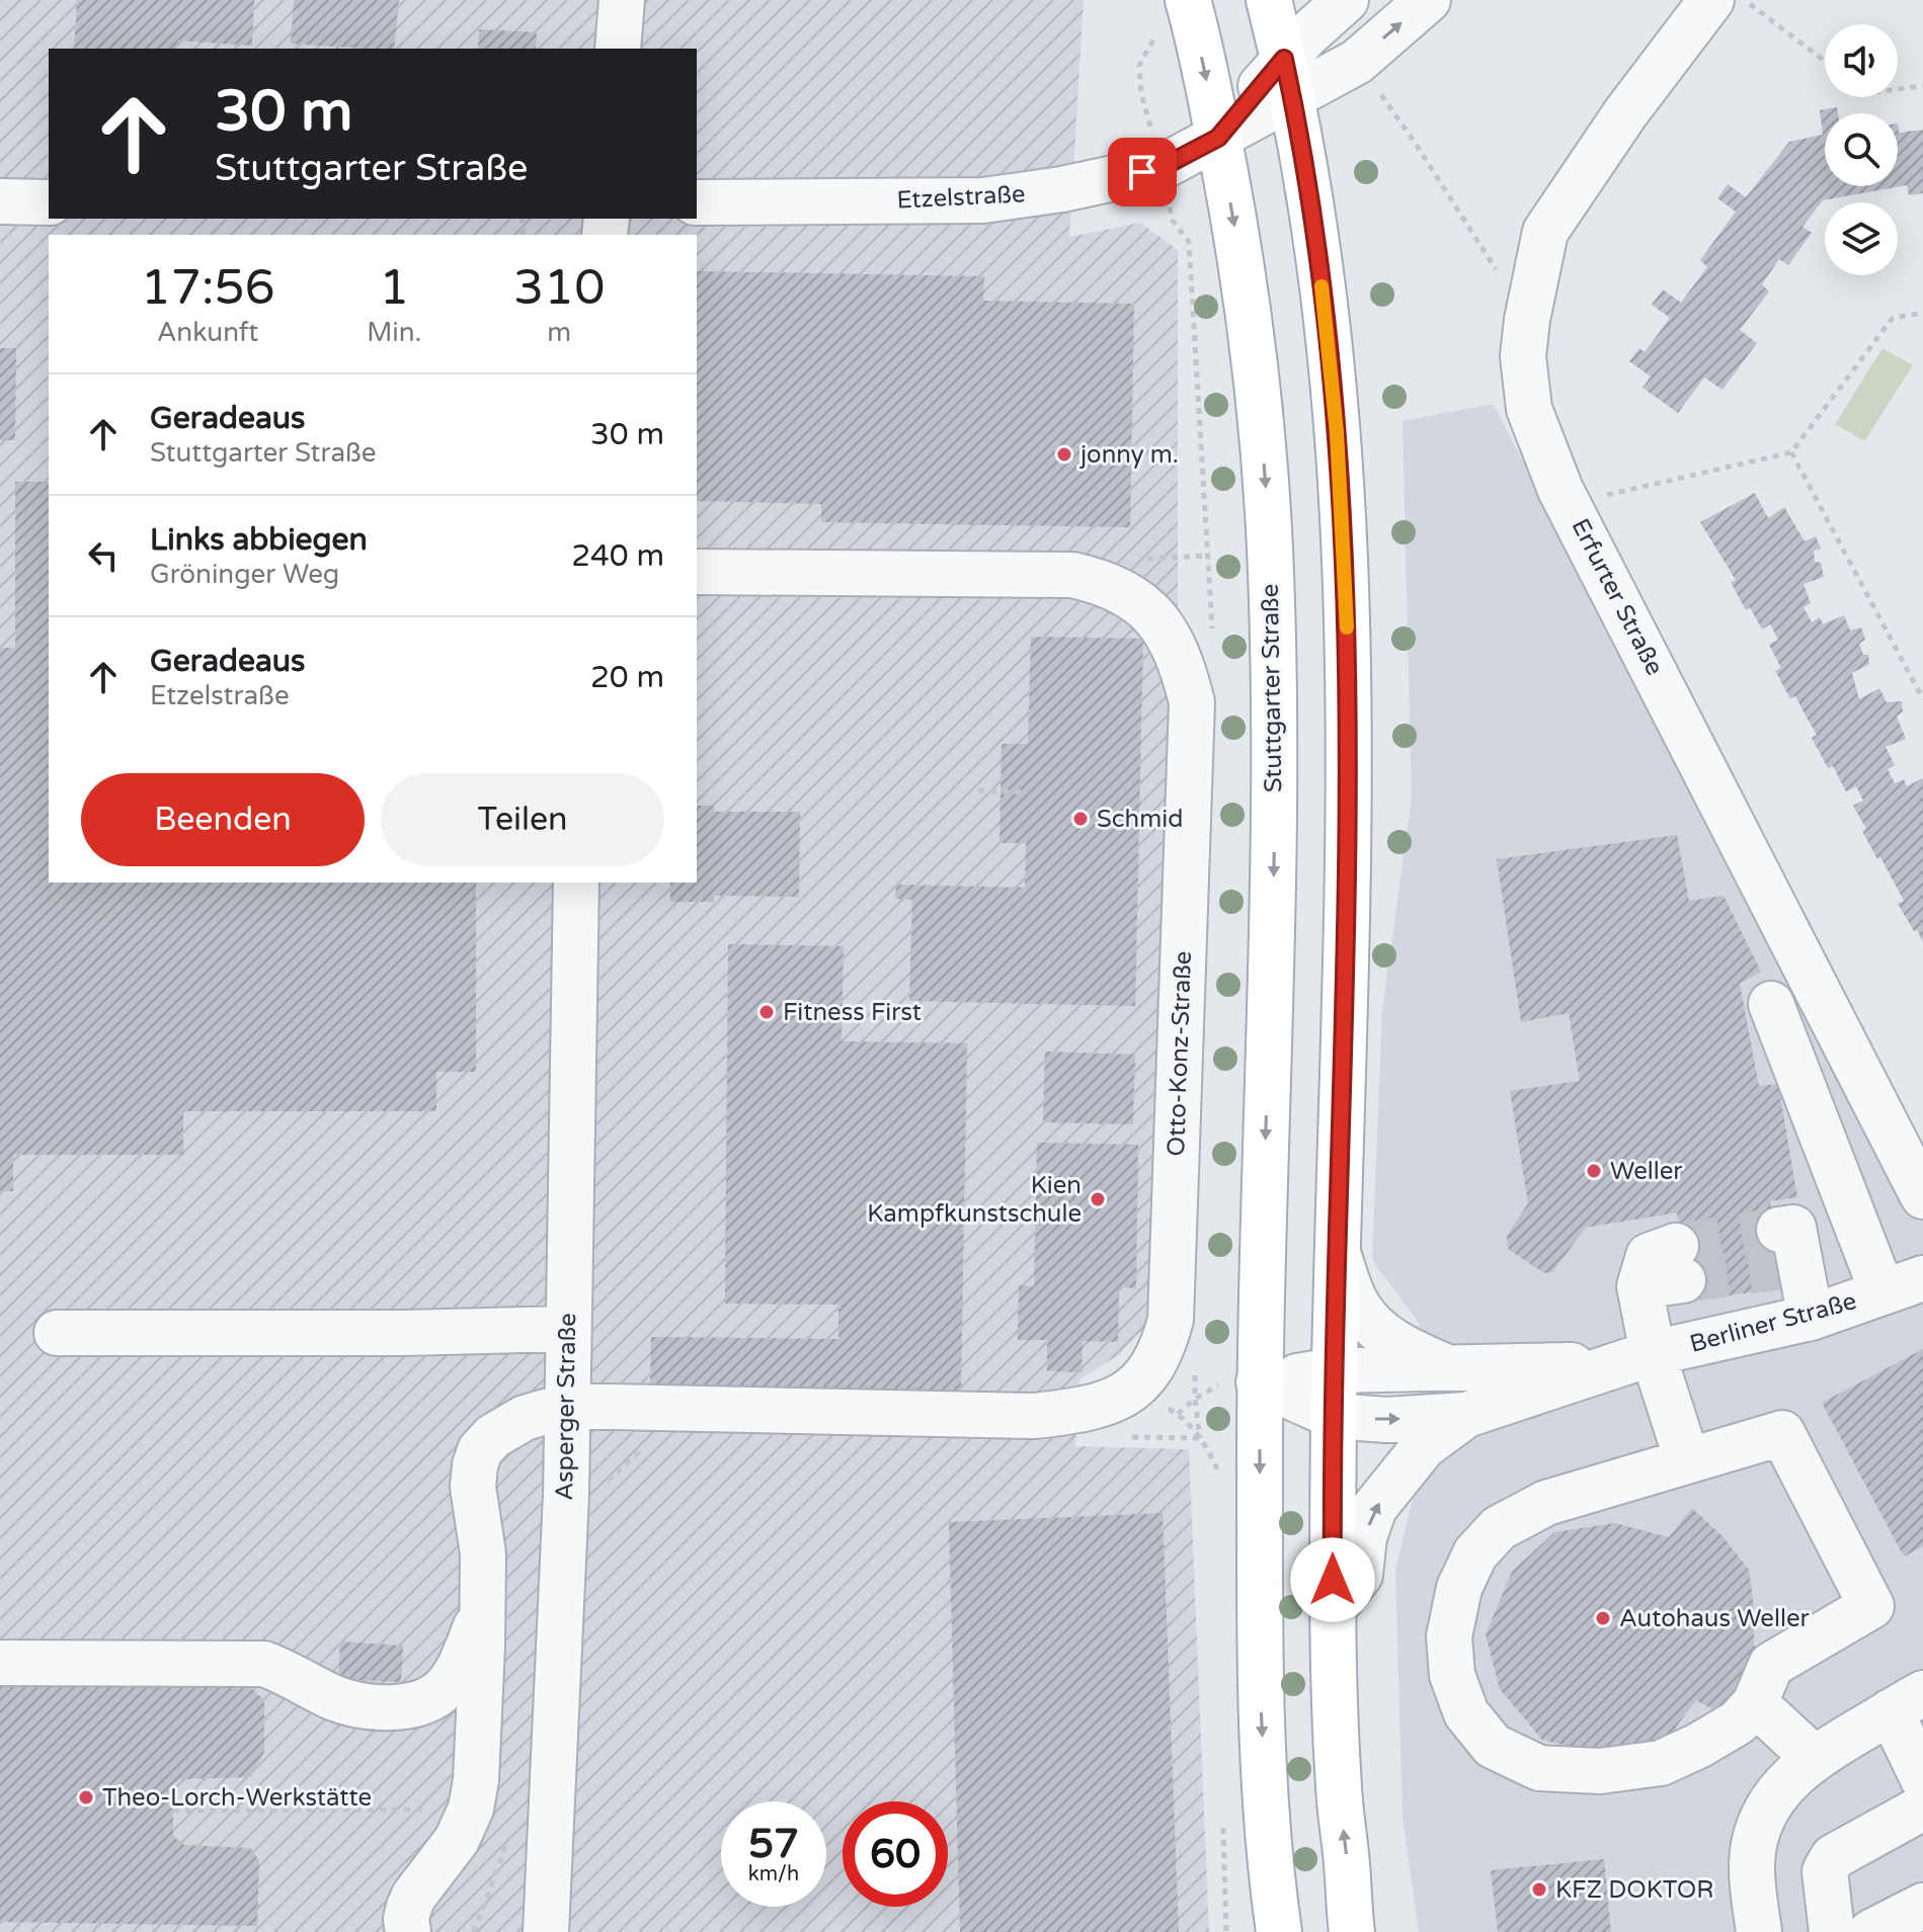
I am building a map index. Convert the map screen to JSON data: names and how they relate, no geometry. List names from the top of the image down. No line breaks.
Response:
{"streets":{"main road":["Stuttgarter Straße"],"street":["Etzelstraße","Erfurter Straße","Otto-Konz-Straße","Berliner Straße","Asperger Straße"]},"crossings":[["Etzelstraße","Stuttgarter Straße"],["Stuttgarter Straße","Berliner Straße"],["Otto-Konz-Straße","Asperger Straße"]],"places":["jonny m.","Schmid","Fitness First","Weller","Kien Kampfkunstschule","Autohaus Weller","Theo-Lorch-Werkstätte","KFZ DOKTOR"],"page":{"turn":["30 m","Stuttgarter Straße"],"eta":["17:56","Ankunft","1","Min.","310","m"],"list":[{"name":"Geradeaus","note":"Stuttgarter Straße","value":"30 m"},{"name":"Links abbiegen","note":"Gröninger Weg","value":"240 m"},{"name":"Geradeaus","note":"Etzelstraße","value":"20 m"}],"buttons":["Beenden","Teilen"],"speed":"57 km/h","limit":"60"}}
